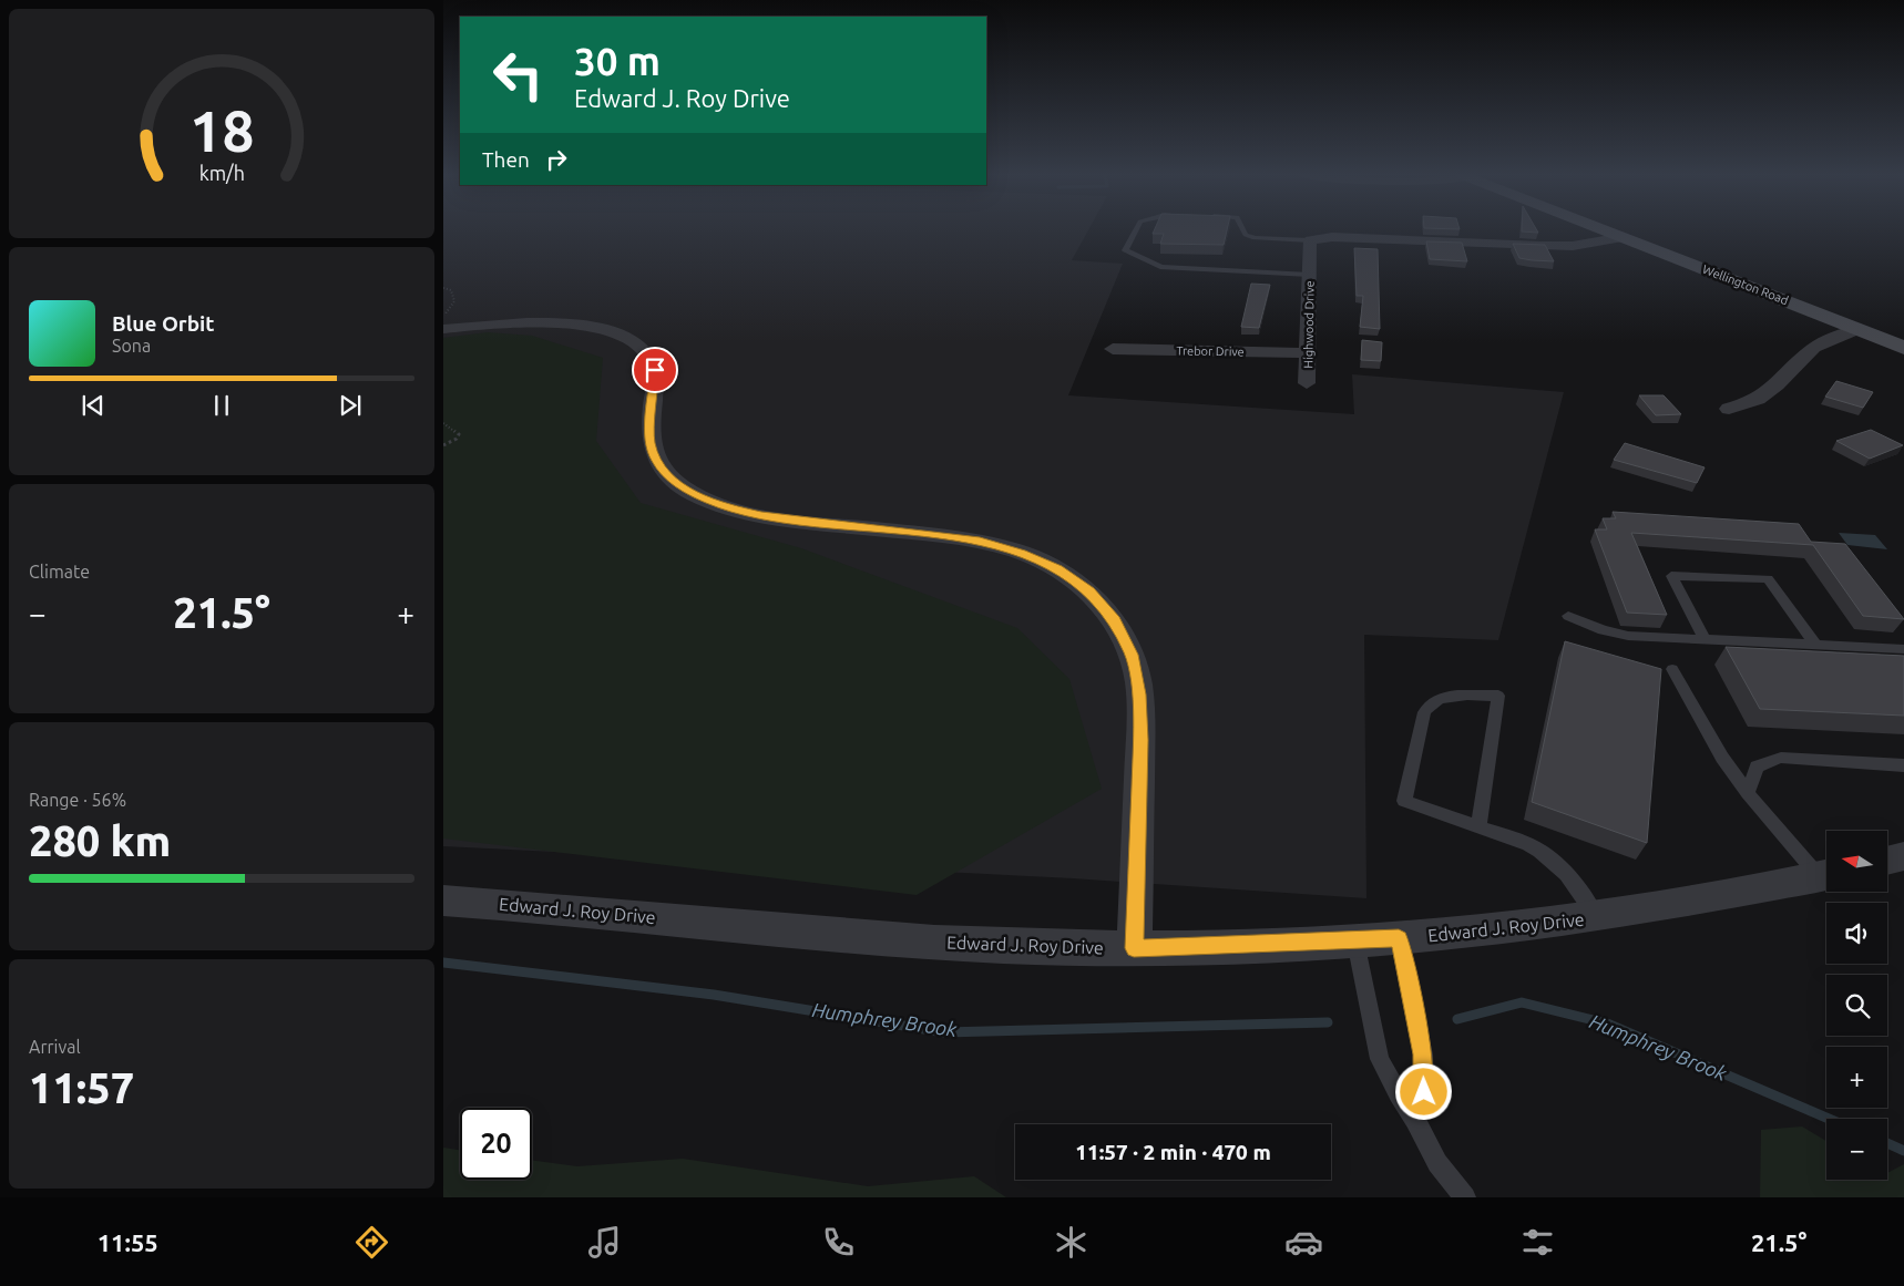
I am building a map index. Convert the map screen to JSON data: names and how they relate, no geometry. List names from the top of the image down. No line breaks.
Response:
{"streets":{"main road":["Wellington Road"],"street":["Highwood Drive","Trebor Drive","Edward J. Roy Drive"]},"crossings":[["Highwood Drive","Trebor Drive"]],"water":["Humphrey Brook"],"north":"left","page":{"turn":["30 m","Edward J. Roy Drive"],"then":"Then","song":["Blue Orbit","Sona"],"tile":["Climate",["Range · 56%","280 km"],["Arrival","11:57"]],"heat":["−","21.5°","+"],"map_buttons":["+","−"],"limit":"20","trip":"11:57 · 2 min · 470 m","tabs":["11:55","21.5°"],"gauge":["18","km/h"]}}
